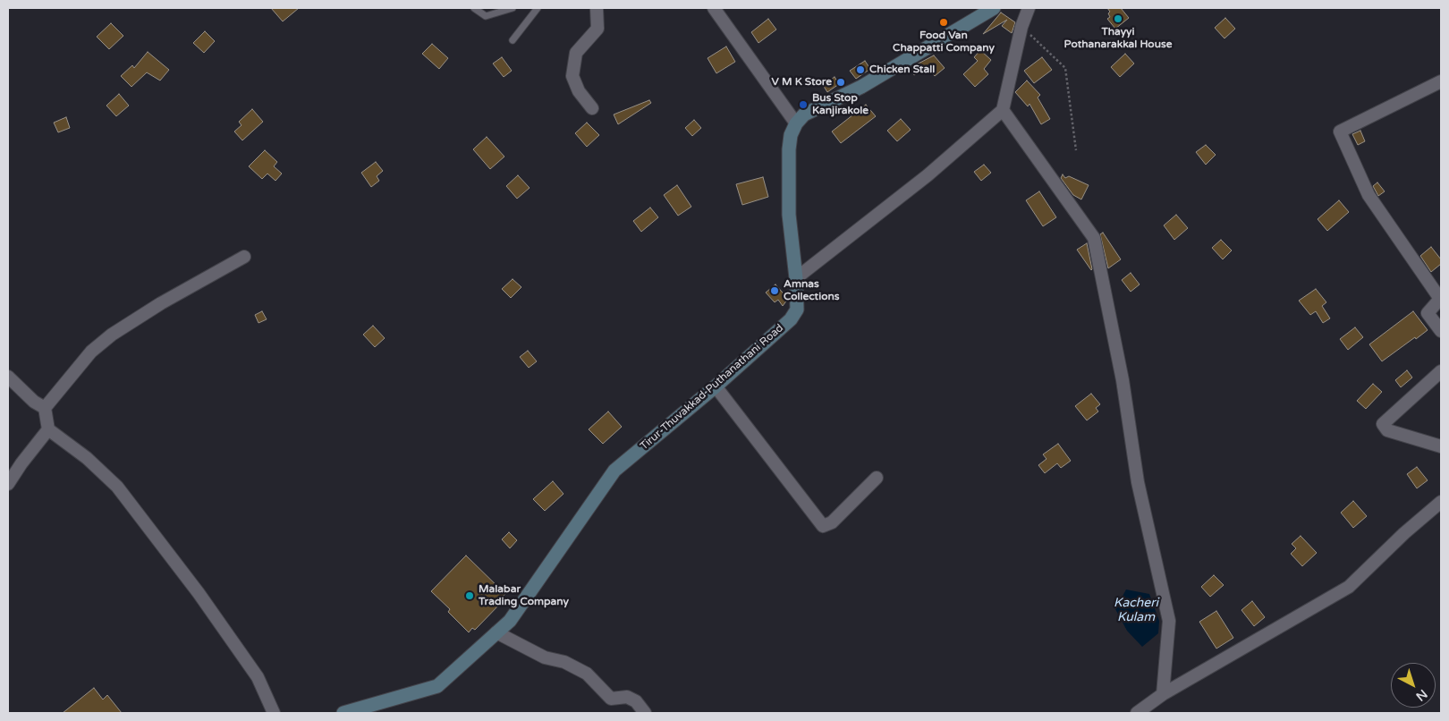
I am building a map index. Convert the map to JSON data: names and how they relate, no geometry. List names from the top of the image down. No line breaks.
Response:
{"streets":{"main road":["Tirur-Thuvakkad-Puthanathani Road"]},"water":["Kacheri Kulam"],"places":["Thayyi Pothanarakkal House","Food Van Chappatti Company","Chicken Stall","V M K Store","Bus Stop Kanjirakole","Amnas Collections","Malabar Trading Company"],"north":"bottom right"}
